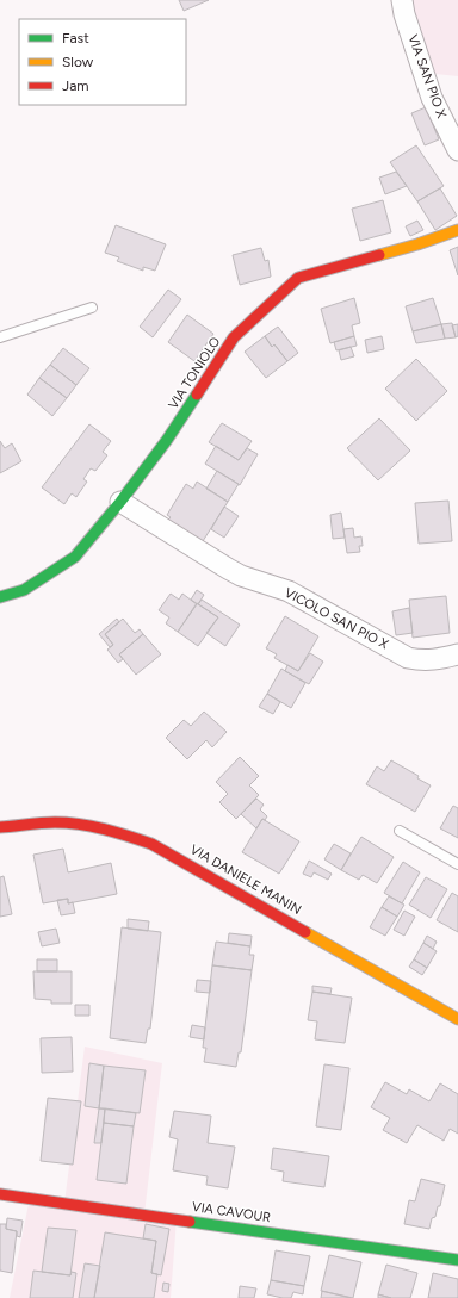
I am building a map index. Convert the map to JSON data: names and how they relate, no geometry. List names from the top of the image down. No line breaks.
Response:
{"streets":{"street":["VIA SAN PIO X","VIA TONIOLO","VICOLO SAN PIO X","VIA DANIELE MANIN","VIA CAVOUR"]},"crossings":[["VIA TONIOLO","VICOLO SAN PIO X"]],"legend":["Fast","Slow","Jam"]}
